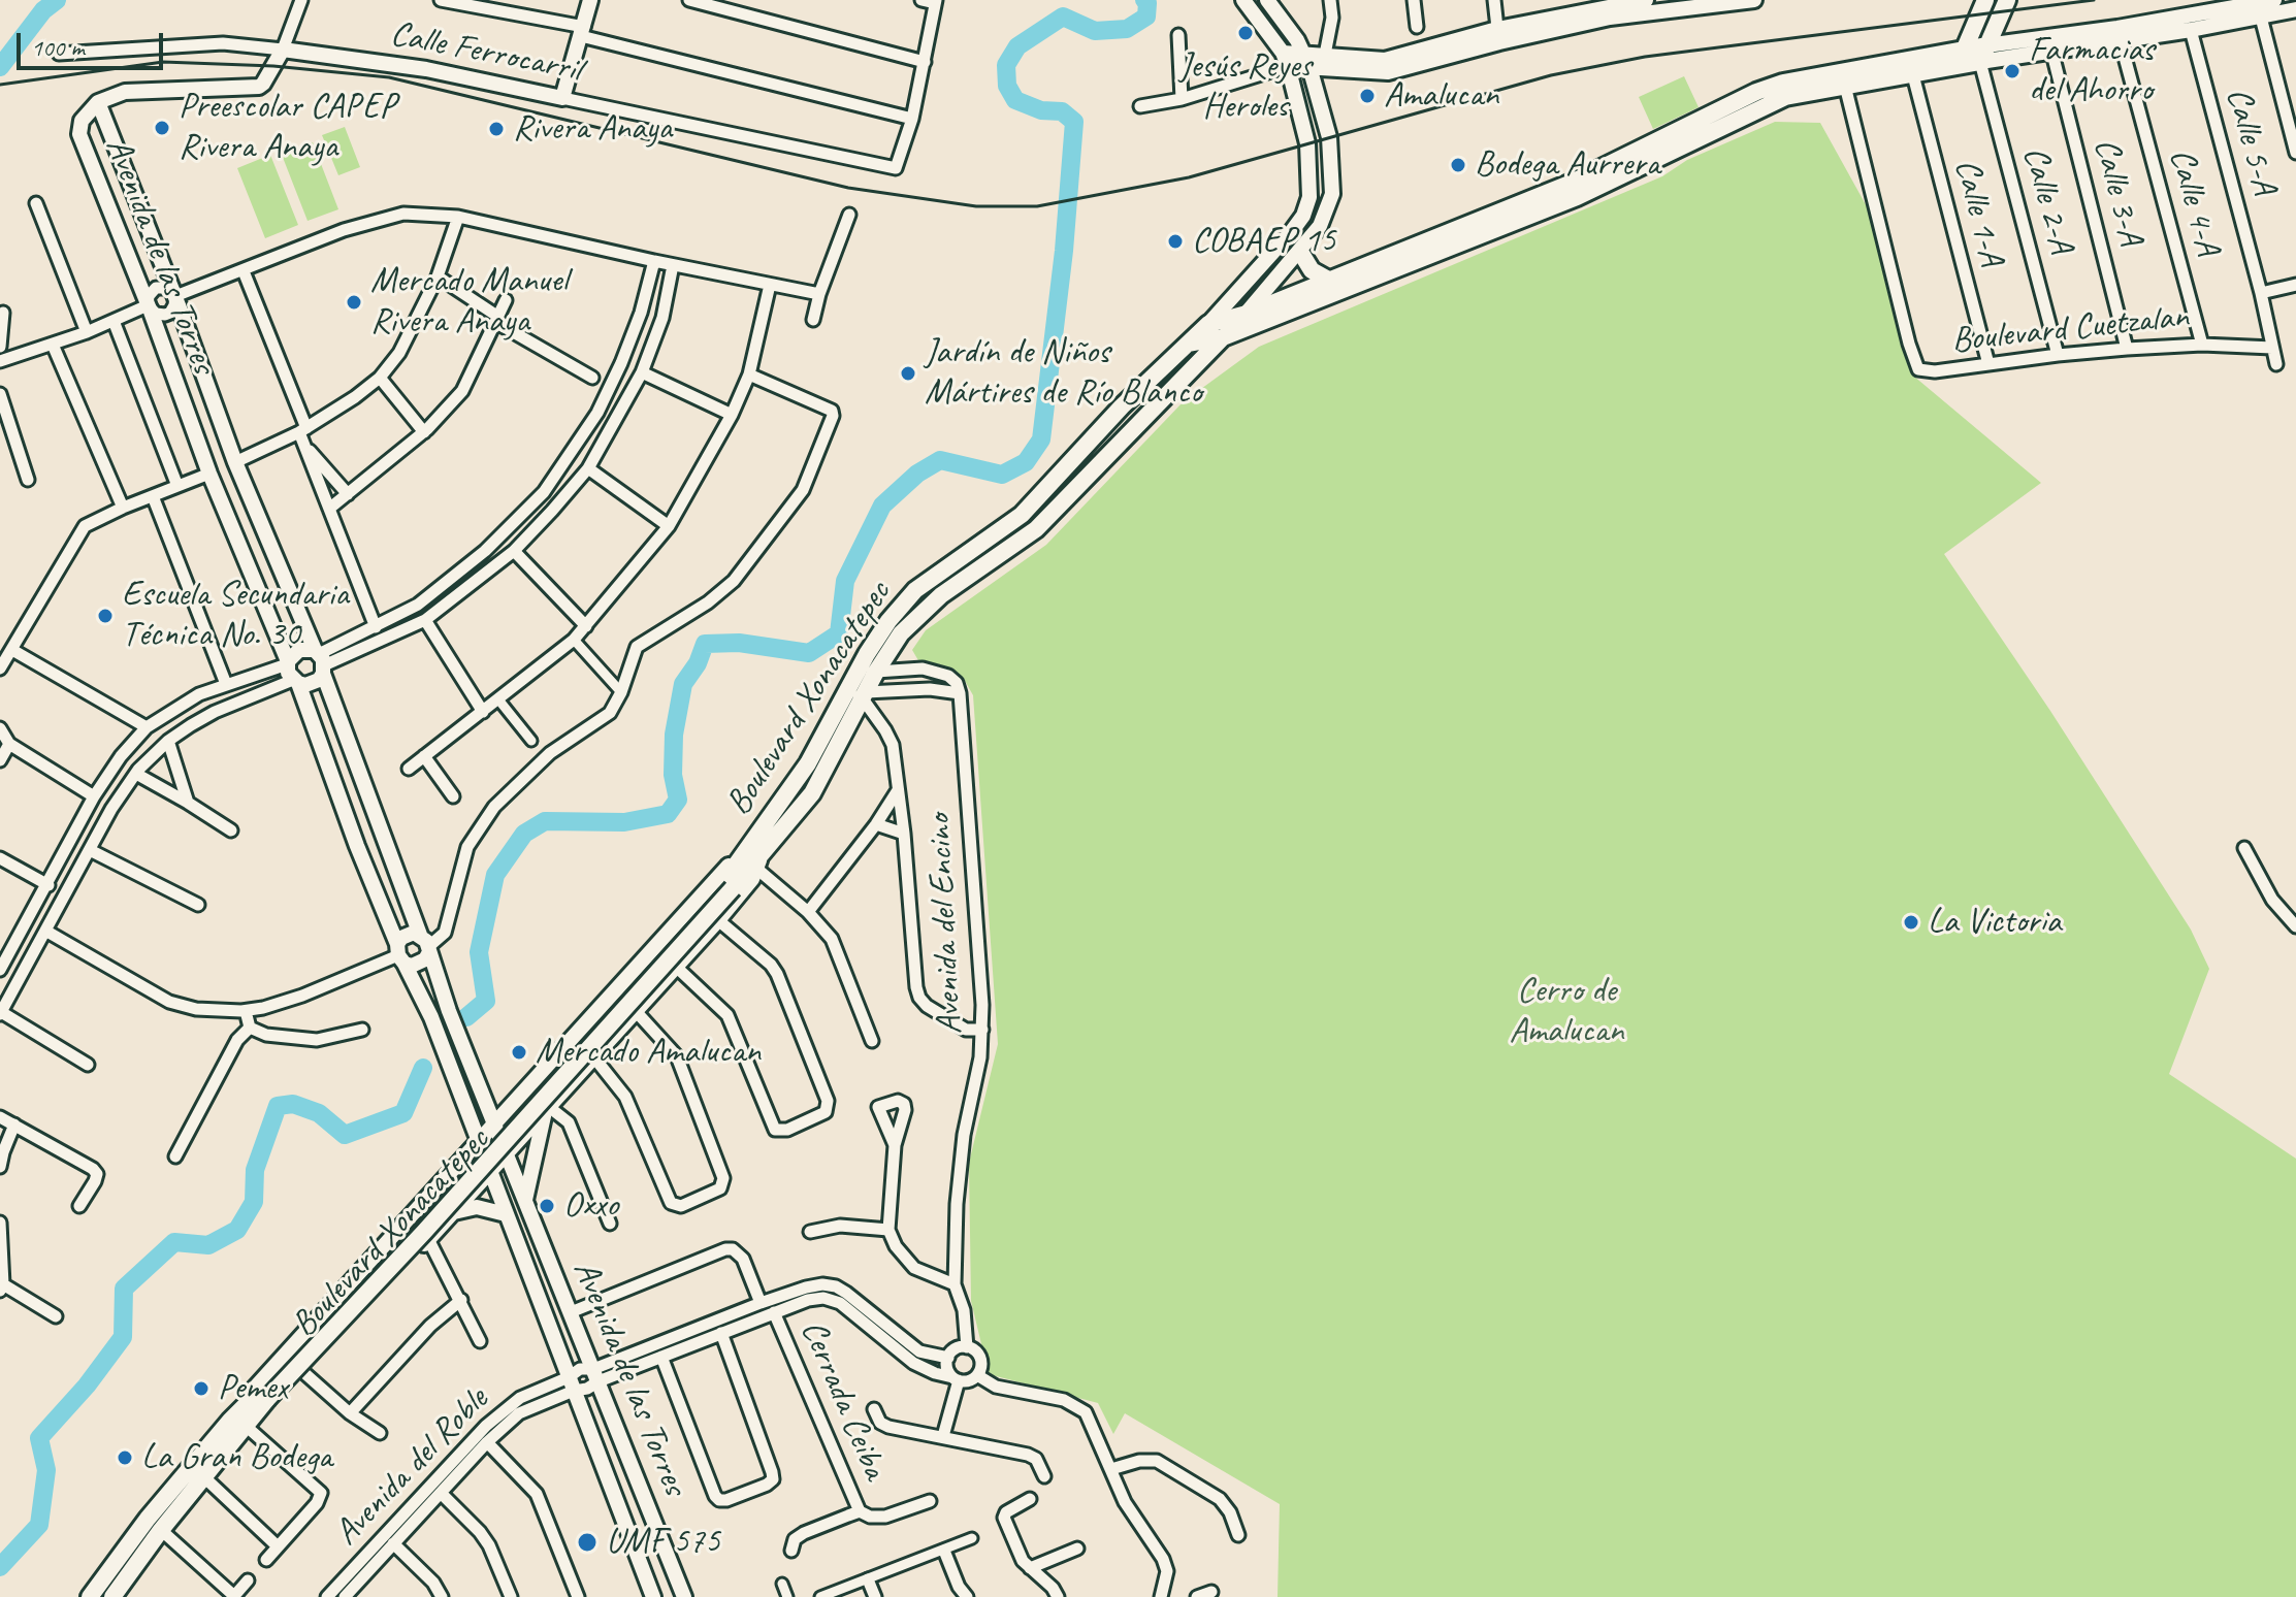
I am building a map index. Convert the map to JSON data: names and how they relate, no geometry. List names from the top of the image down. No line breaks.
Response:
{"streets":{"main road":["Boulevard Xonacatepec"],"street":["Calle Ferrocarril","Calle 5-A","Calle 3-A","Calle 2-A","Calle 4-A","Calle 1-A","Avenida de las Torres","Boulevard Cuetzalan","Avenida del Encino","Cerrada Ceiba","Avenida del Roble"]},"crossings":[["Calle 5-A","Boulevard Cuetzalan"],["Calle 3-A","Boulevard Cuetzalan"],["Calle 2-A","Boulevard Cuetzalan"],["Calle 4-A","Boulevard Cuetzalan"],["Calle 1-A","Boulevard Cuetzalan"],["Calle 1-A","Boulevard Xonacatepec"],["Avenida de las Torres","Boulevard Xonacatepec"],["Avenida de las Torres","Avenida del Roble"],["Boulevard Cuetzalan","Boulevard Xonacatepec"],["Avenida del Encino","Avenida del Roble"],["Cerrada Ceiba","Avenida del Roble"]],"parks":["Cerro de Amalucan"],"places":["Jesús Reyes Heroles","Farmacias del Ahorro","Amalucan","Preescolar CAPEP Rivera Anaya","Rivera Anaya","Bodega Aurrera","COBAEP 15","Mercado Manuel Rivera Anaya","Jardín de Niños Mártires de Río Blanco","Escuela Secundaria Técnica No. 30","La Victoria","Mercado Amalucan","Oxxo","Pemex","La Gran Bodega","UMF 575"],"scale_bar":"100 m"}
